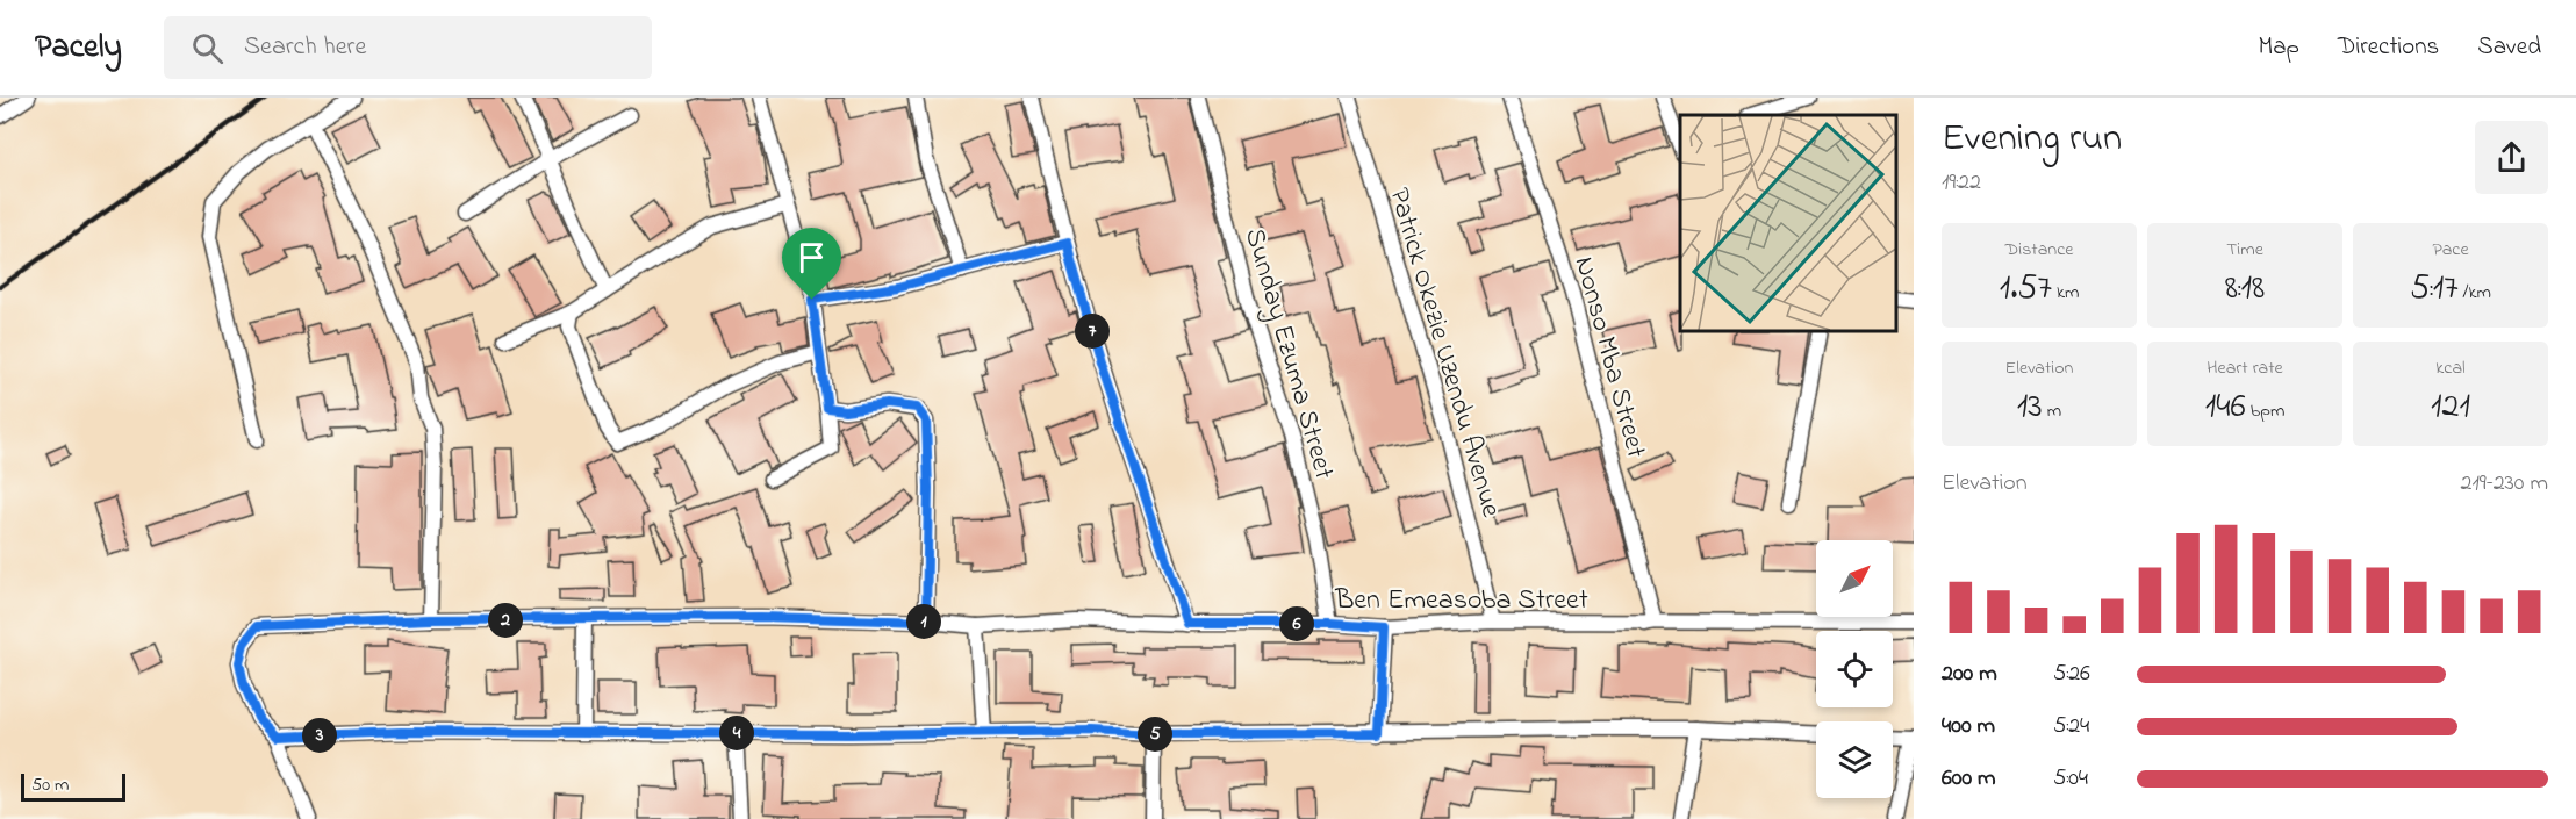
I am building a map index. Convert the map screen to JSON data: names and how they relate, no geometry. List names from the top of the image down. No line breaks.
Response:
{"streets":{"street":["Patrick Okezie Uzendu Avenue","Sunday Ezuma Street","Nonso Mba Street","Ben Emeasoba Street"]},"crossings":[["Patrick Okezie Uzendu Avenue","Ben Emeasoba Street"],["Sunday Ezuma Street","Ben Emeasoba Street"],["Nonso Mba Street","Ben Emeasoba Street"]],"scale_bar":"50 m","north":"top right","page":{"header":"Pacely","search":"Search here","nav":["Map","Directions","Saved"],"heading":["Evening run","19:22"],"stats":[["Distance","1.57 km"],["Time","8:18"],["Pace","5:17 /km"],["Elevation","13 m"],["Heart rate","146 bpm"],["kcal","121"]],"pins":["7","2","1","6","4","5","3"],"chart":["Elevation","219–230 m"],"list":[{"name":"200 m","note":"5:26"},{"name":"400 m","note":"5:24"},{"name":"600 m","note":"5:04"}],"scale":"50 m"}}
